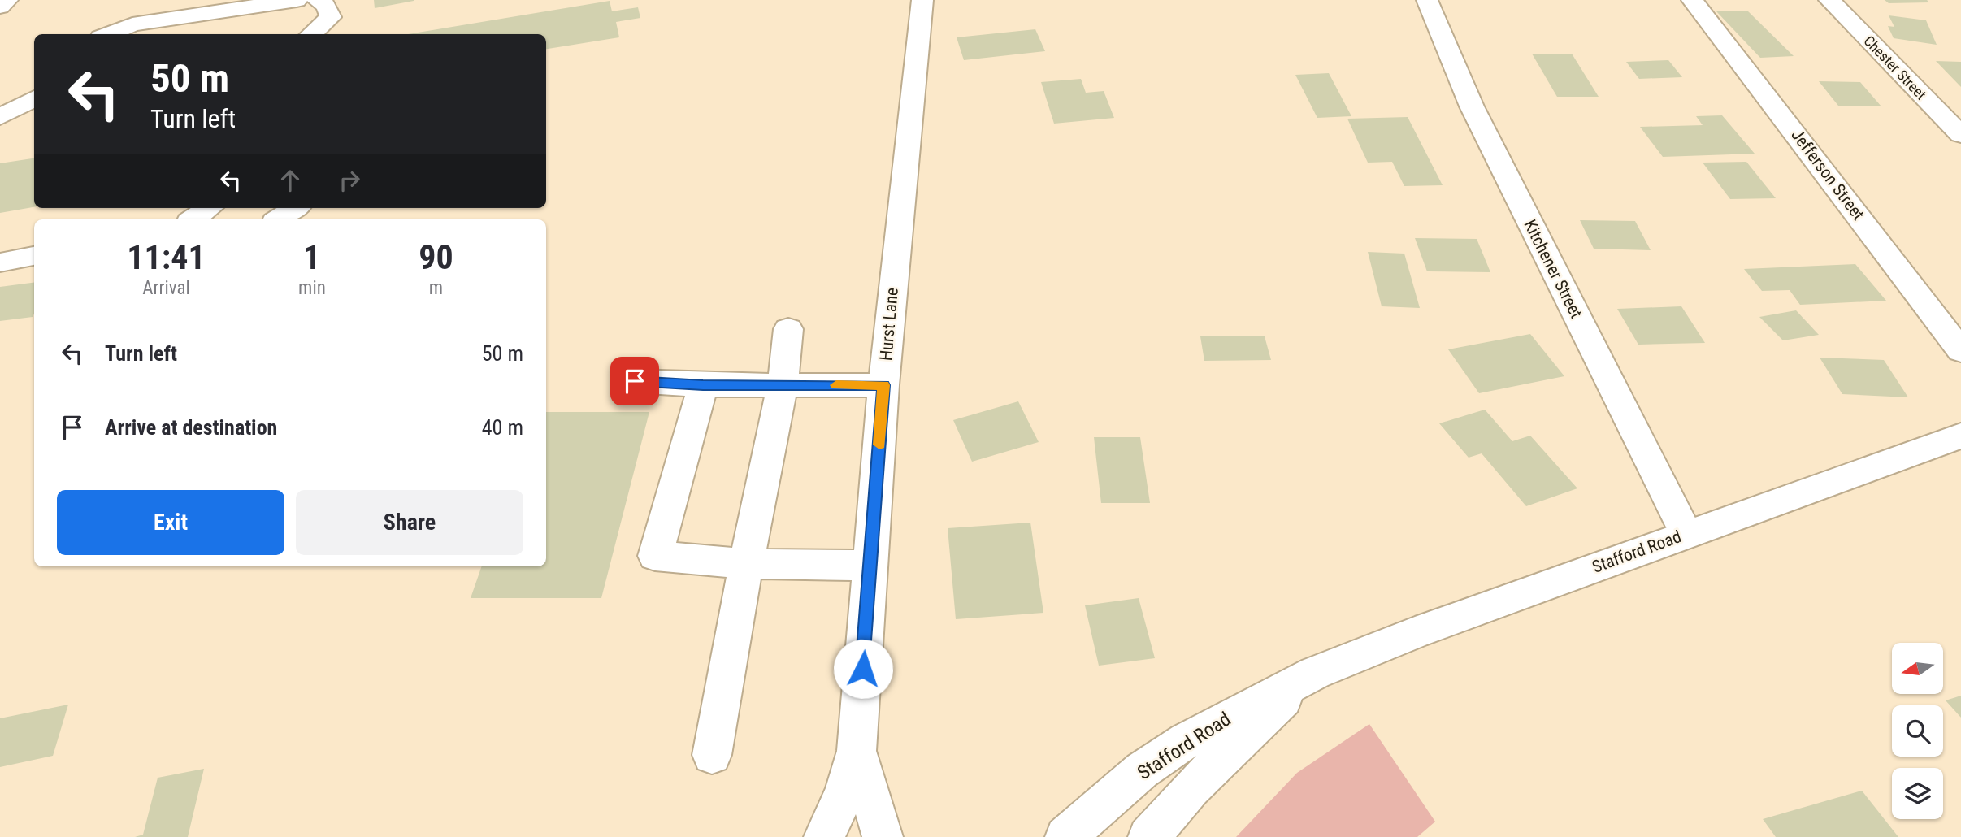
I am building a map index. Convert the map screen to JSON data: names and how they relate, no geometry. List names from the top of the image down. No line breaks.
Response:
{"streets":{"street":["Chester Street","Jefferson Street","Kitchener Street","Hurst Lane","Stafford Road"]},"crossings":[["Kitchener Street","Stafford Road"]],"north":"left","page":{"turn":["50 m","Turn left"],"eta":["11:41","Arrival","1","min","90","m"],"list":[{"name":"Turn left","value":"50 m"},{"name":"Arrive at destination","value":"40 m"}],"buttons":["Exit","Share"]}}
